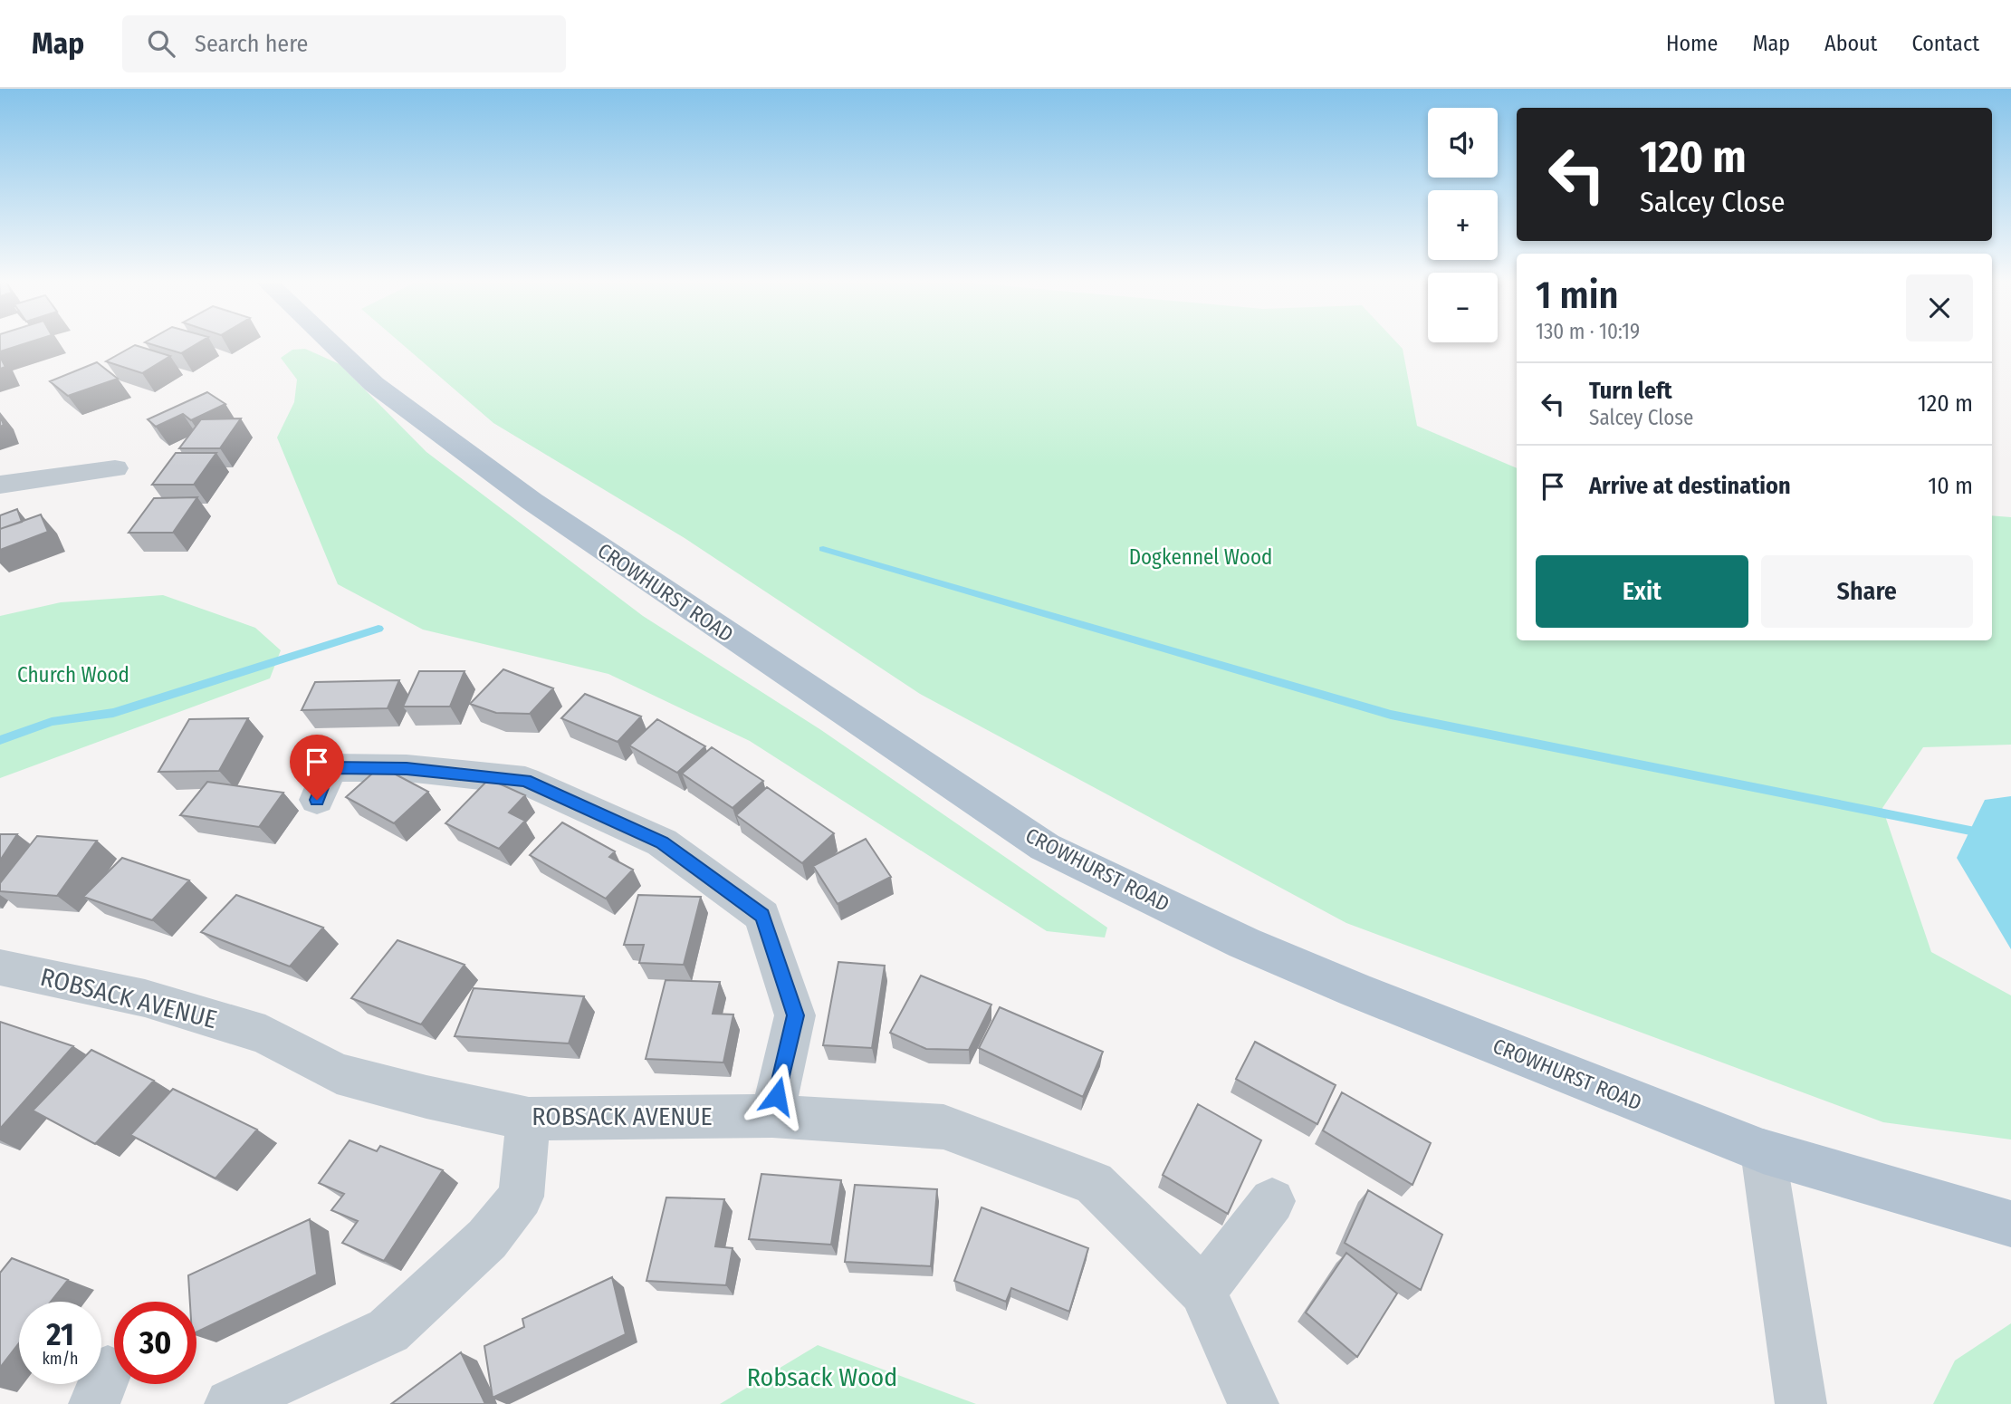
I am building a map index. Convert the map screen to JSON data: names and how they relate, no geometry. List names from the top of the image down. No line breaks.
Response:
{"streets":{"main road":["CROWHURST ROAD"],"street":["ROBSACK AVENUE"]},"parks":["Dogkennel Wood","Church Wood","Robsack Wood"],"page":{"header":"Map","search":"Search here","nav":["Home","Map","About","Contact"],"map_buttons":["+","−"],"turn":["120 m","Salcey Close"],"heading":["1 min","130 m · 10:19"],"list":[{"name":"Turn left","note":"Salcey Close","value":"120 m"},{"name":"Arrive at destination","value":"10 m"}],"buttons":["Exit","Share"],"speed":"21 km/h","limit":"30"}}
